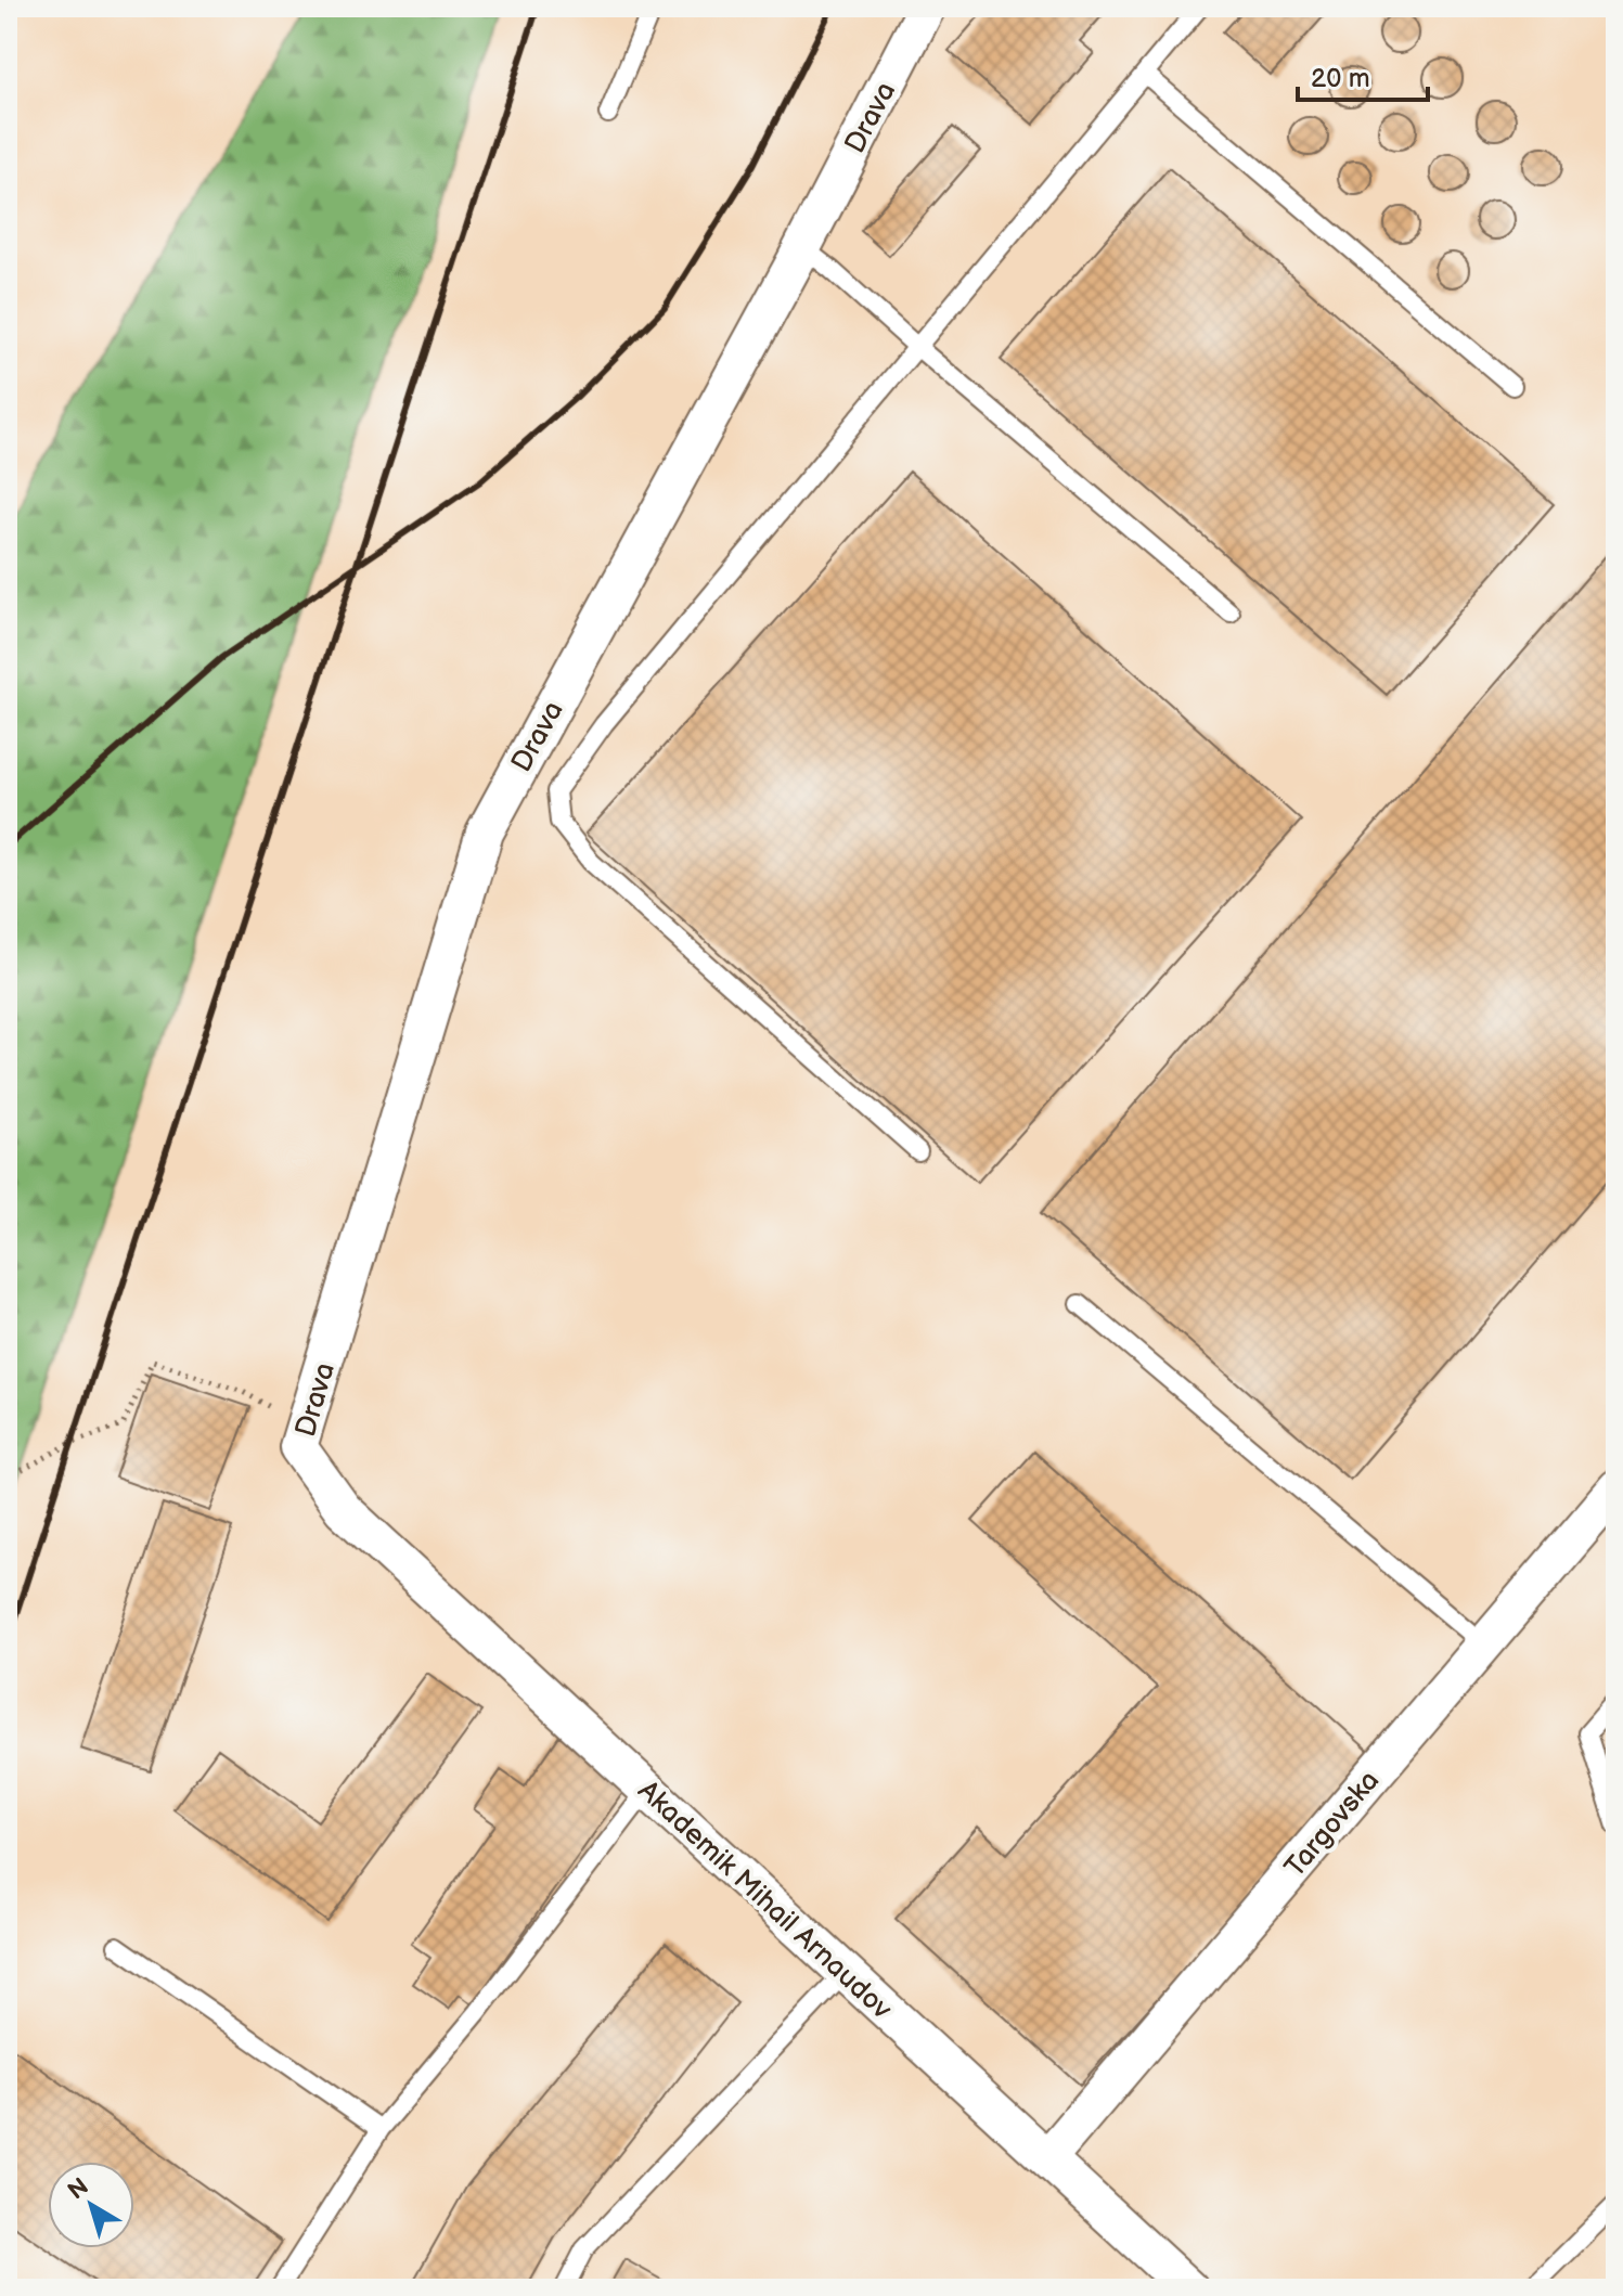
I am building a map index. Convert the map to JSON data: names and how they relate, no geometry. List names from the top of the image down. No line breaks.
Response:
{"streets":{"street":["Drava","Targovska","Akademik Mihail Arnaudov"]},"crossings":[["Drava","Akademik Mihail Arnaudov"],["Targovska","Akademik Mihail Arnaudov"]],"scale_bar":"20 m","north":"top left"}
